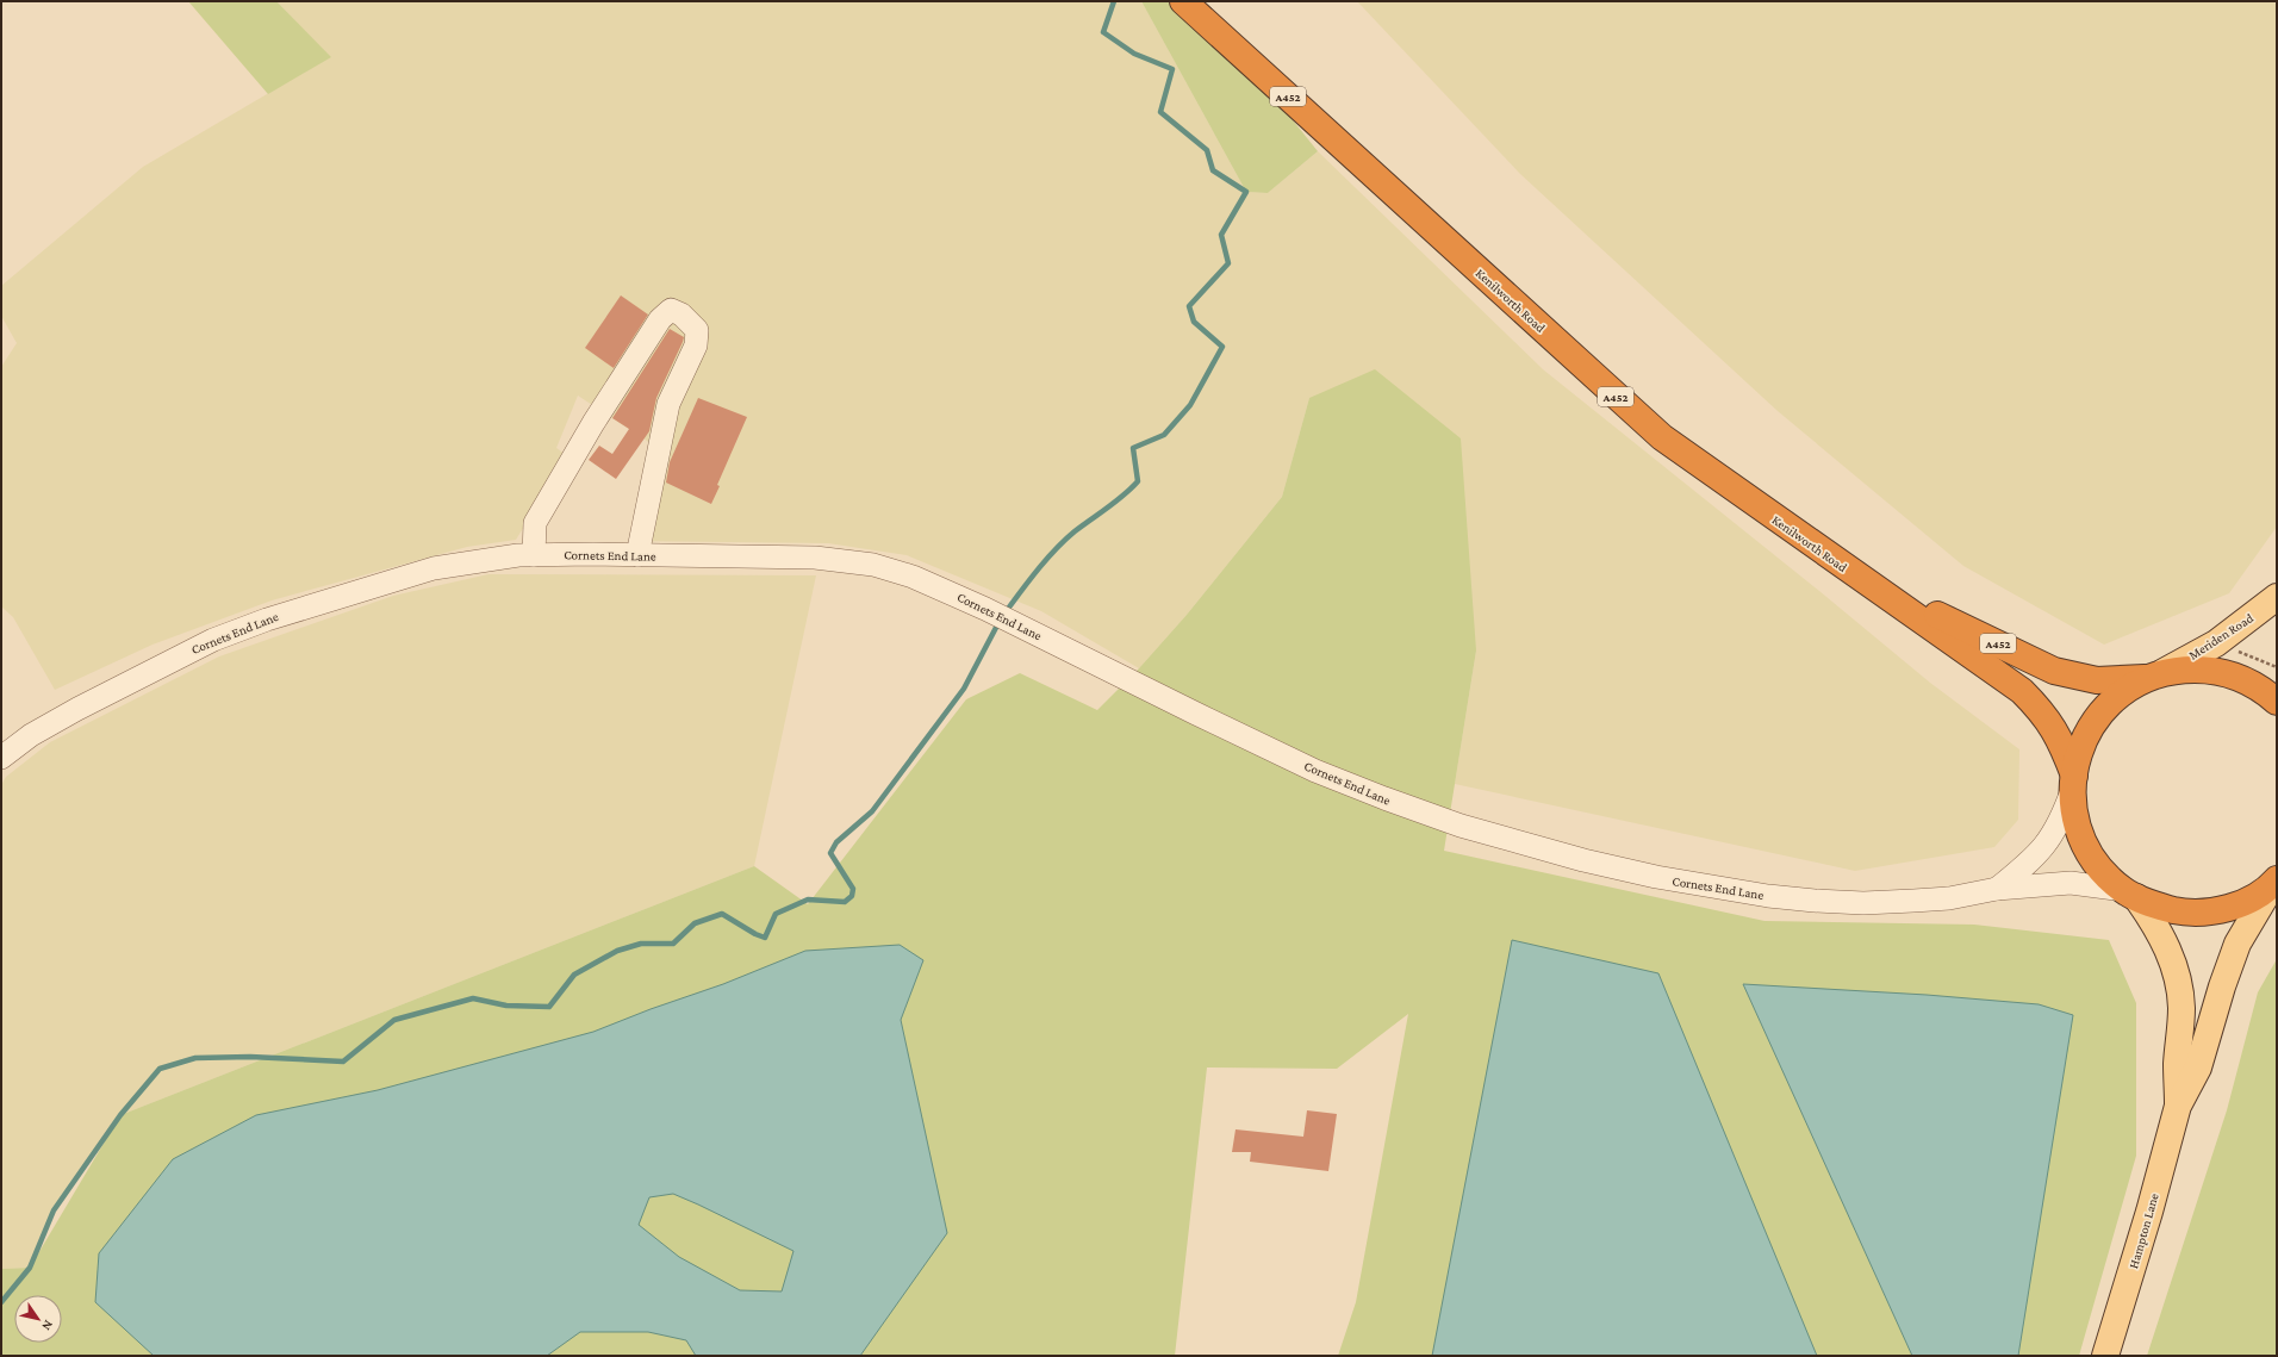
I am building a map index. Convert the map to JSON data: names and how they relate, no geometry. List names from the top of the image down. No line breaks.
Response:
{"streets":{"highway":["A452","Kenilworth Road"],"main road":["Meriden Road","Hampton Lane"],"street":["Cornets End Lane"]},"crossings":[["Kenilworth Road","Cornets End Lane"],["Kenilworth Road","Meriden Road"],["Cornets End Lane","Hampton Lane"]],"north":"bottom right"}
